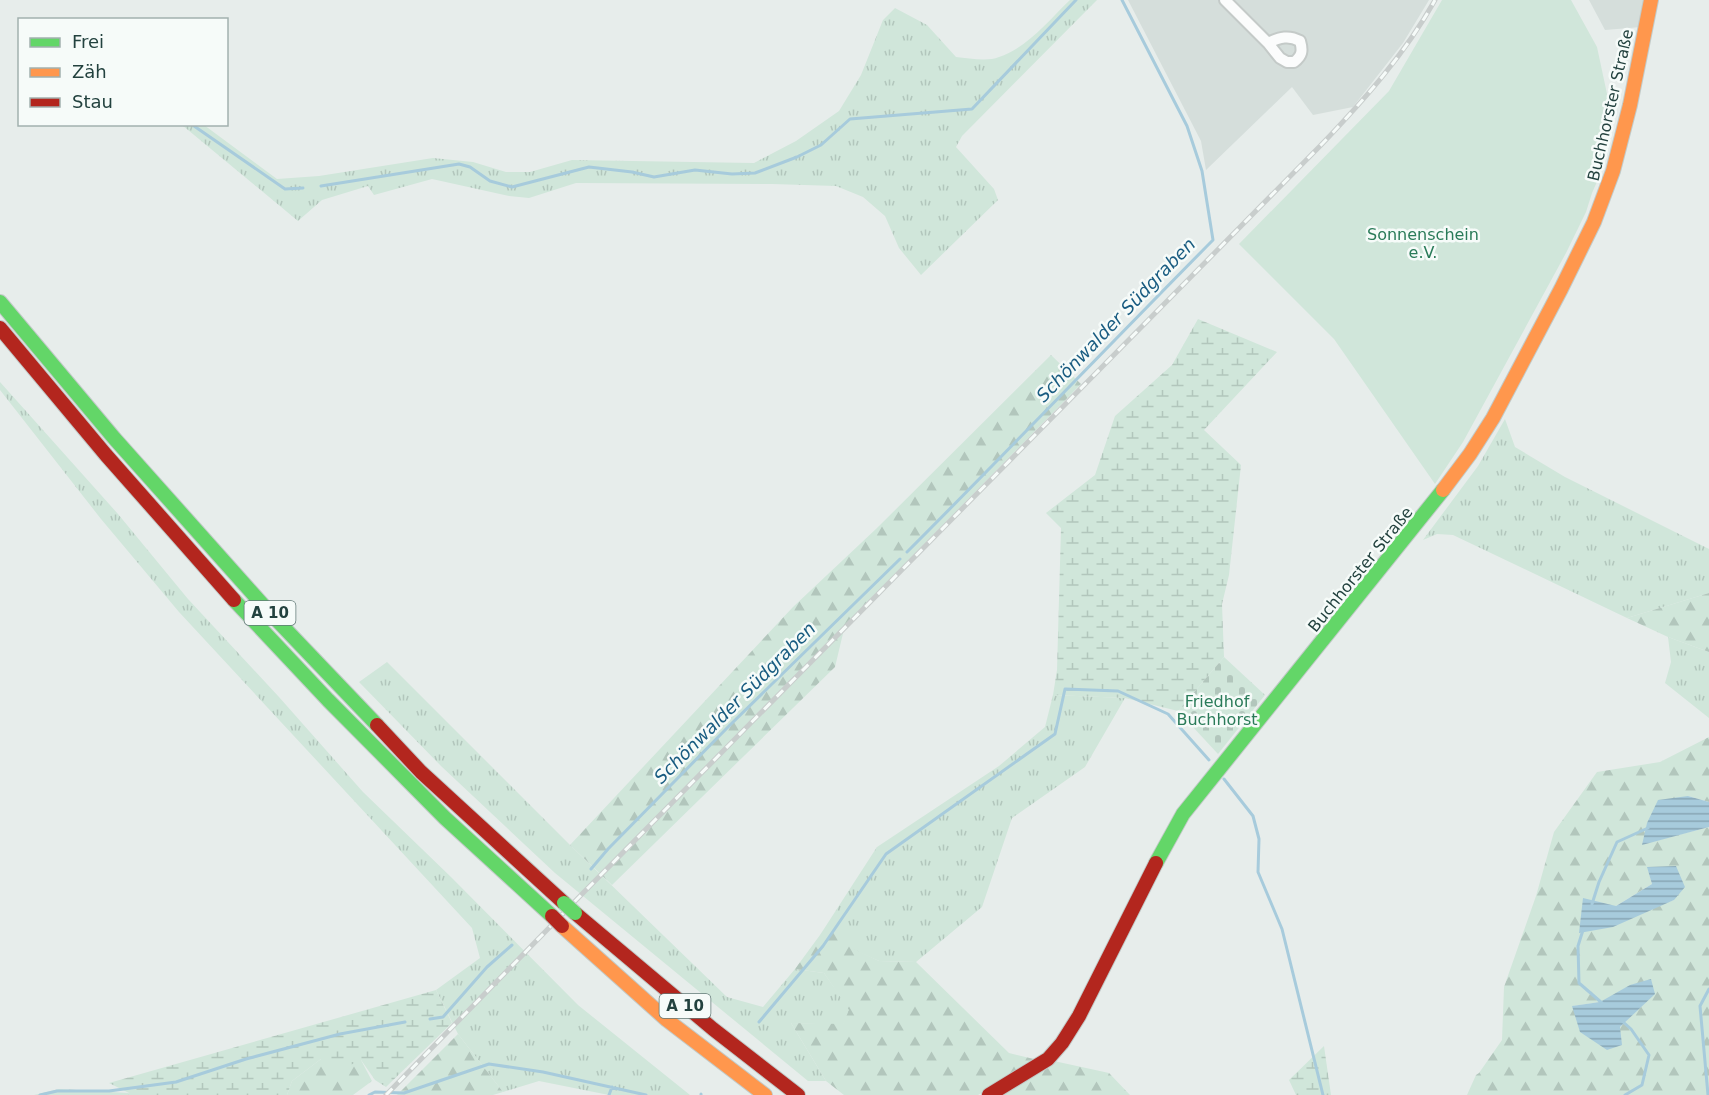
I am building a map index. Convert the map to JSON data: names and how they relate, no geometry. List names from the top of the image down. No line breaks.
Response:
{"streets":{"main road":["Buchhorster Straße","A 10"]},"water":["Schönwalder Südgraben"],"parks":["Sonnenschein e.V.","Friedhof Buchhorst"],"legend":["Frei","Zäh","Stau"]}
